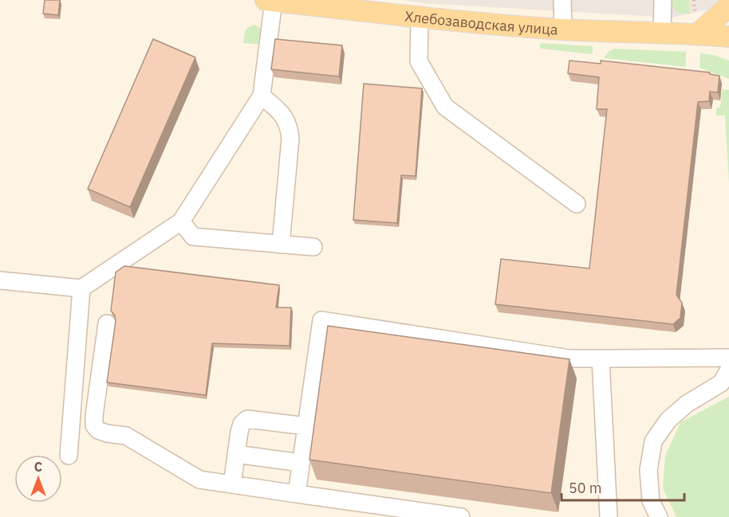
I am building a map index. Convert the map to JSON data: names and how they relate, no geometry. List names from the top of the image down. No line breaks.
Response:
{"streets":{"main road":["Хлебозаводская улица"]},"scale_bar":"50 m","north":"top"}
